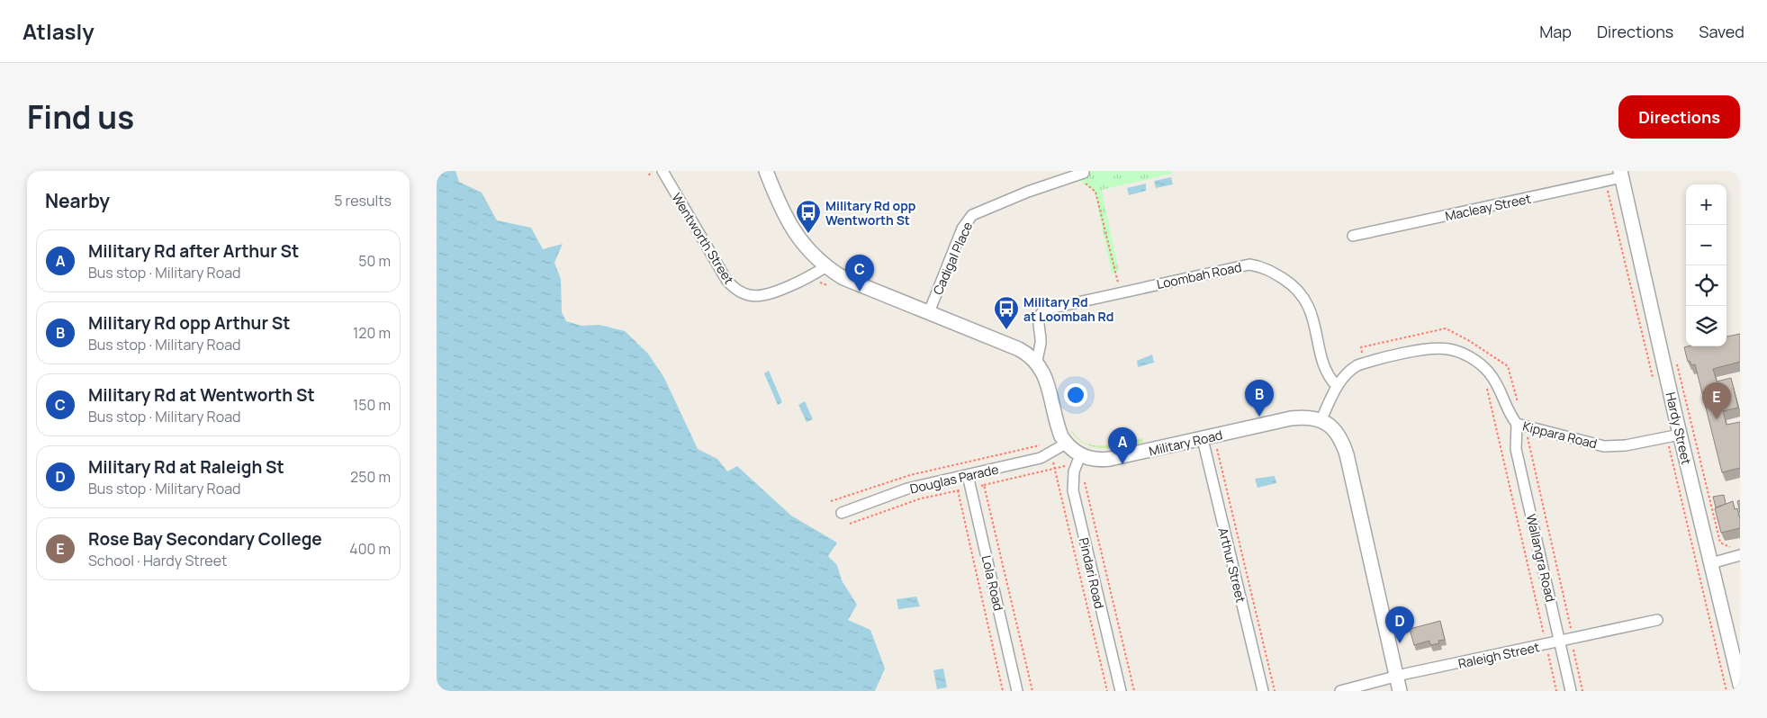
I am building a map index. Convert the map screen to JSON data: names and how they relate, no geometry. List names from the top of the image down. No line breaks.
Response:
{"streets":{"street":["Macleay Street","Wentworth Street","Cadigal Place","Loombah Road","Hardy Street","Kippara Road","Military Road","Douglas Parade","Wallangra Road","Arthur Street","Pindari Road","Lola Road","Raleigh Street"]},"crossings":[["Macleay Street","Hardy Street"],["Loombah Road","Kippara Road"],["Loombah Road","Military Road"],["Hardy Street","Kippara Road"],["Kippara Road","Military Road"],["Kippara Road","Wallangra Road"],["Military Road","Douglas Parade"],["Military Road","Arthur Street"],["Military Road","Pindari Road"],["Douglas Parade","Lola Road"],["Wallangra Road","Raleigh Street"]],"places":{"bus stop":["Military Rd opp Wentworth St","Military Rd at Loombah Rd"]},"page":{"header":"Atlasly","nav":["Map","Directions","Saved"],"title":"Find us","buttons":"Directions","heading":["Nearby","5 results"],"map_buttons":["+","−"],"list":[{"mark":"A","name":"Military Rd after Arthur St","note":"Bus stop · Military Road","value":"50 m"},{"mark":"B","name":"Military Rd opp Arthur St","note":"Bus stop · Military Road","value":"120 m"},{"mark":"C","name":"Military Rd at Wentworth St","note":"Bus stop · Military Road","value":"150 m"},{"mark":"D","name":"Military Rd at Raleigh St","note":"Bus stop · Military Road","value":"250 m"},{"mark":"E","name":"Rose Bay Secondary College","note":"School · Hardy Street","value":"400 m"}],"pins":["C","B","E","A","D"]}}
